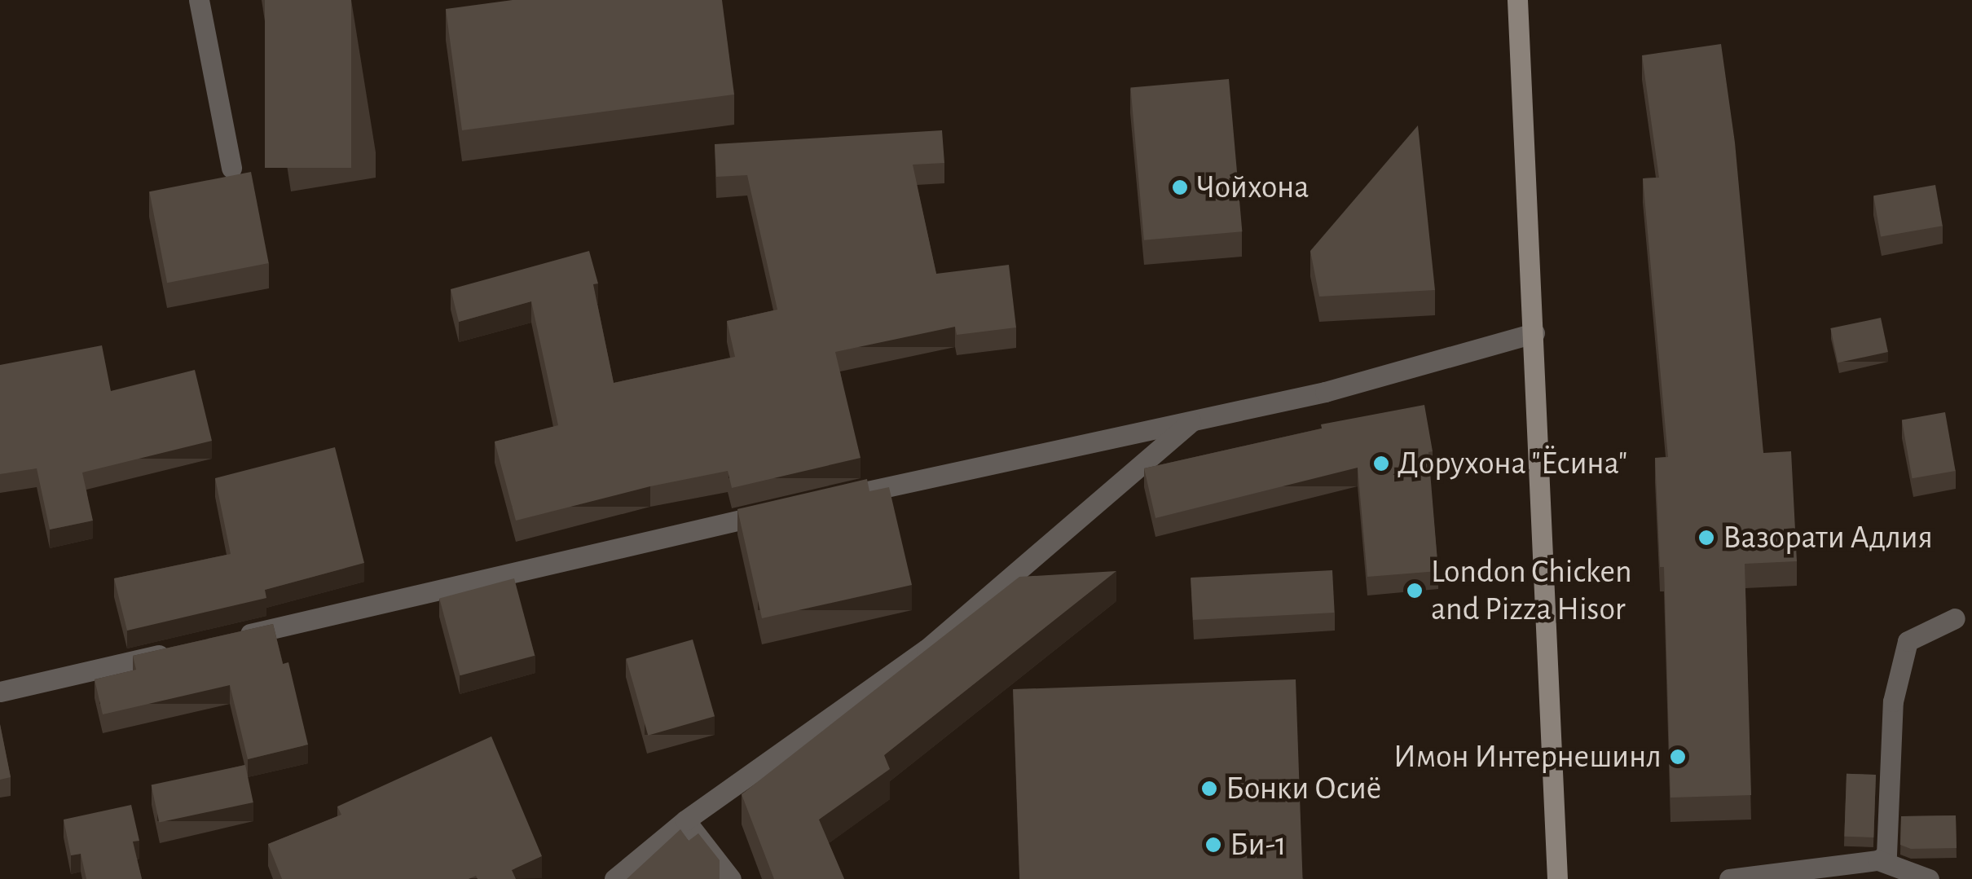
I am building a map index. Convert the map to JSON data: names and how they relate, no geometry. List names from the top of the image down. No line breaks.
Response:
{"places":["Чойхона","Дорухона \"Ёсина\"","Вазорати Адлия","London Chicken and Pizza Hisor","Имон Интернешинл","Бонки Осиё","Би-1"]}
